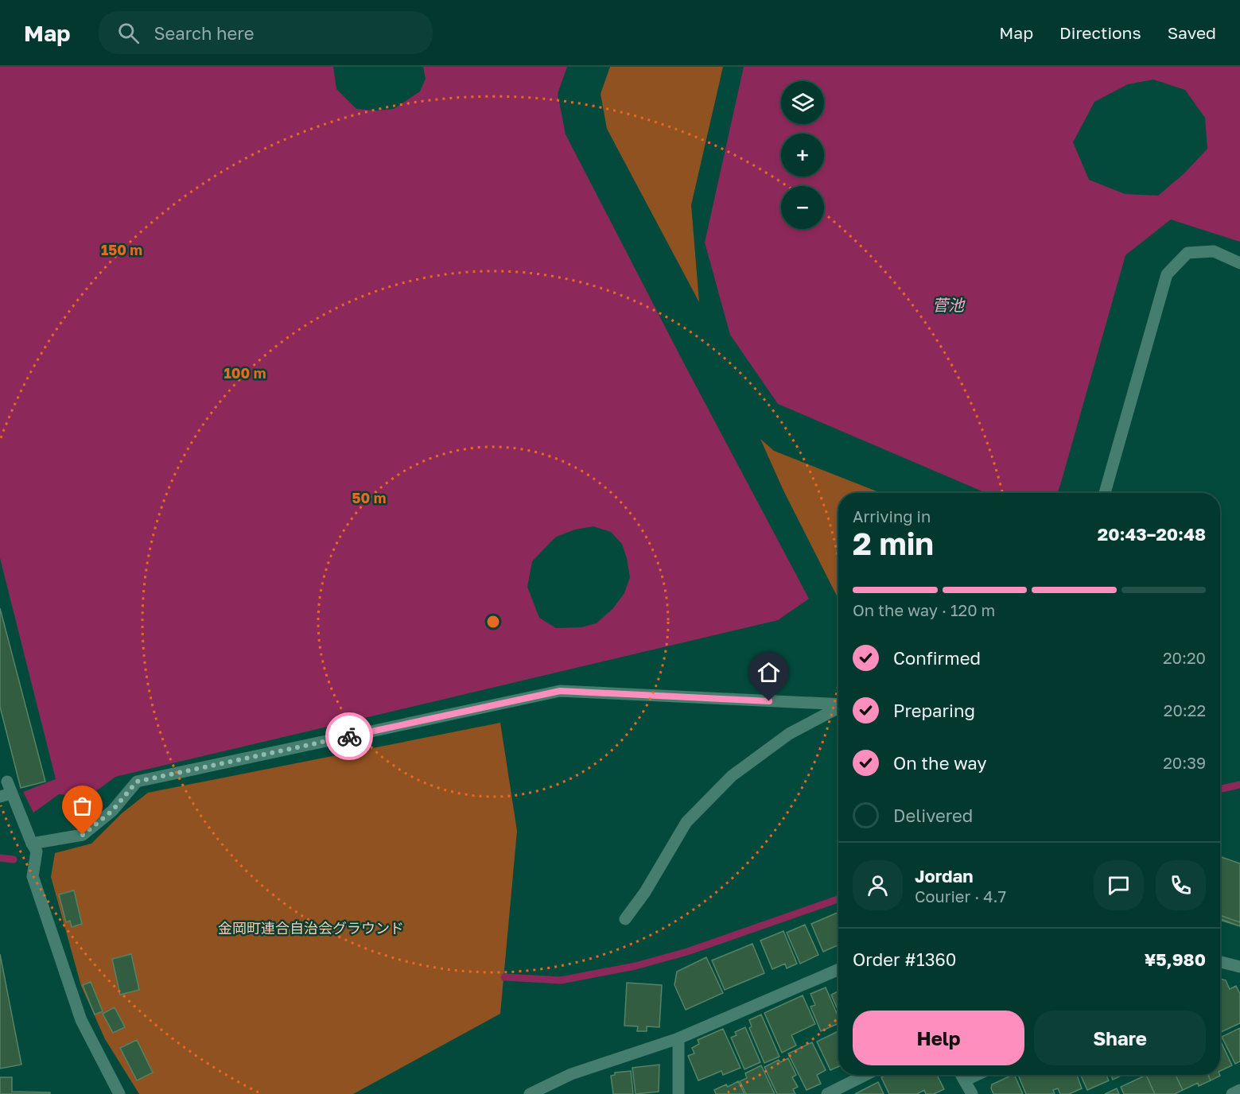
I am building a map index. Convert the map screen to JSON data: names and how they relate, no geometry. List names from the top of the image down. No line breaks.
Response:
{"water":["菅池"],"parks":["金岡町連合自治会グラウンド"],"page":{"header":"Map","search":"Search here","nav":["Map","Directions","Saved"],"map_buttons":["+","−"],"heading":["2 min","Arriving in","20:43–20:48"],"panel":["Jordan","Courier · 4.7","Order #1360","¥5,980"],"bar":"On the way · 120 m","list":[["Confirmed","20:20"],["Preparing","20:22"],["On the way","20:39"],"Delivered"],"buttons":["Help","Share"]},"rings":["150 m","100 m","50 m"]}
